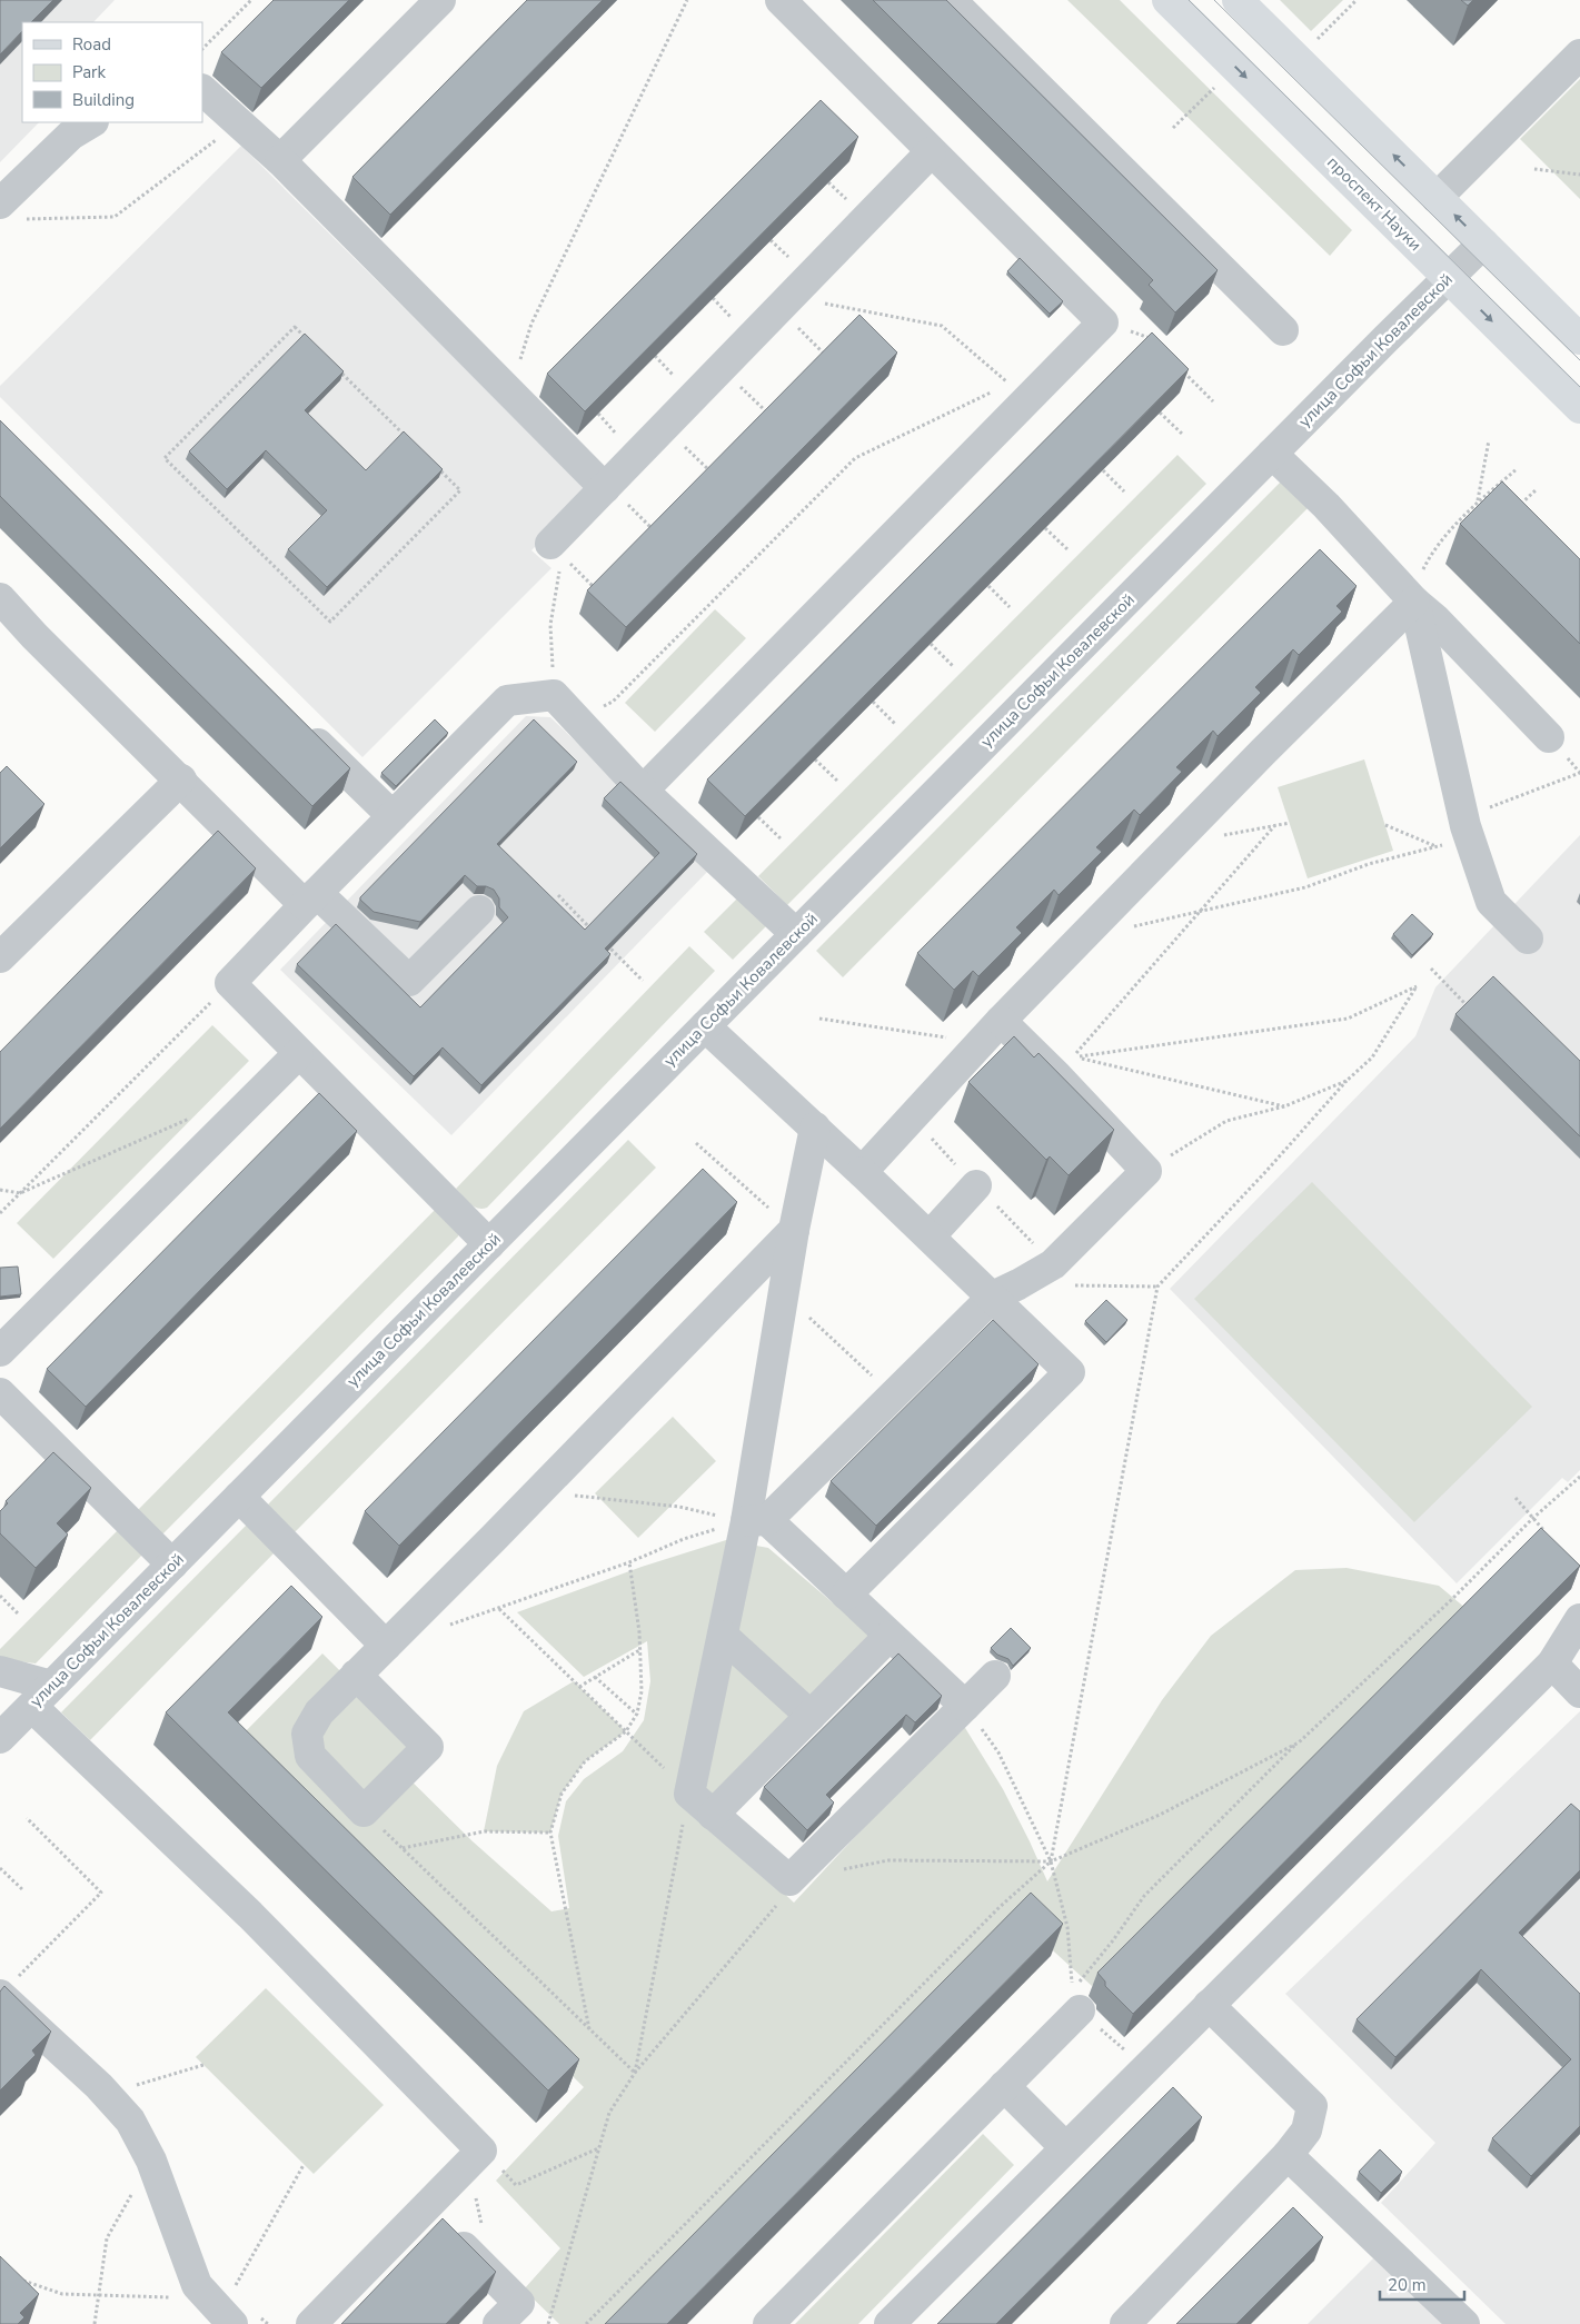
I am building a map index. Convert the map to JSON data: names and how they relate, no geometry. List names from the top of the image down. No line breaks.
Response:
{"streets":{"main road":["проспект Науки"],"street":["улица Софьи Ковалевской"]},"crossings":[["проспект Науки","улица Софьи Ковалевской"]],"legend":["Road","Park","Building"],"scale_bar":"20 m"}
